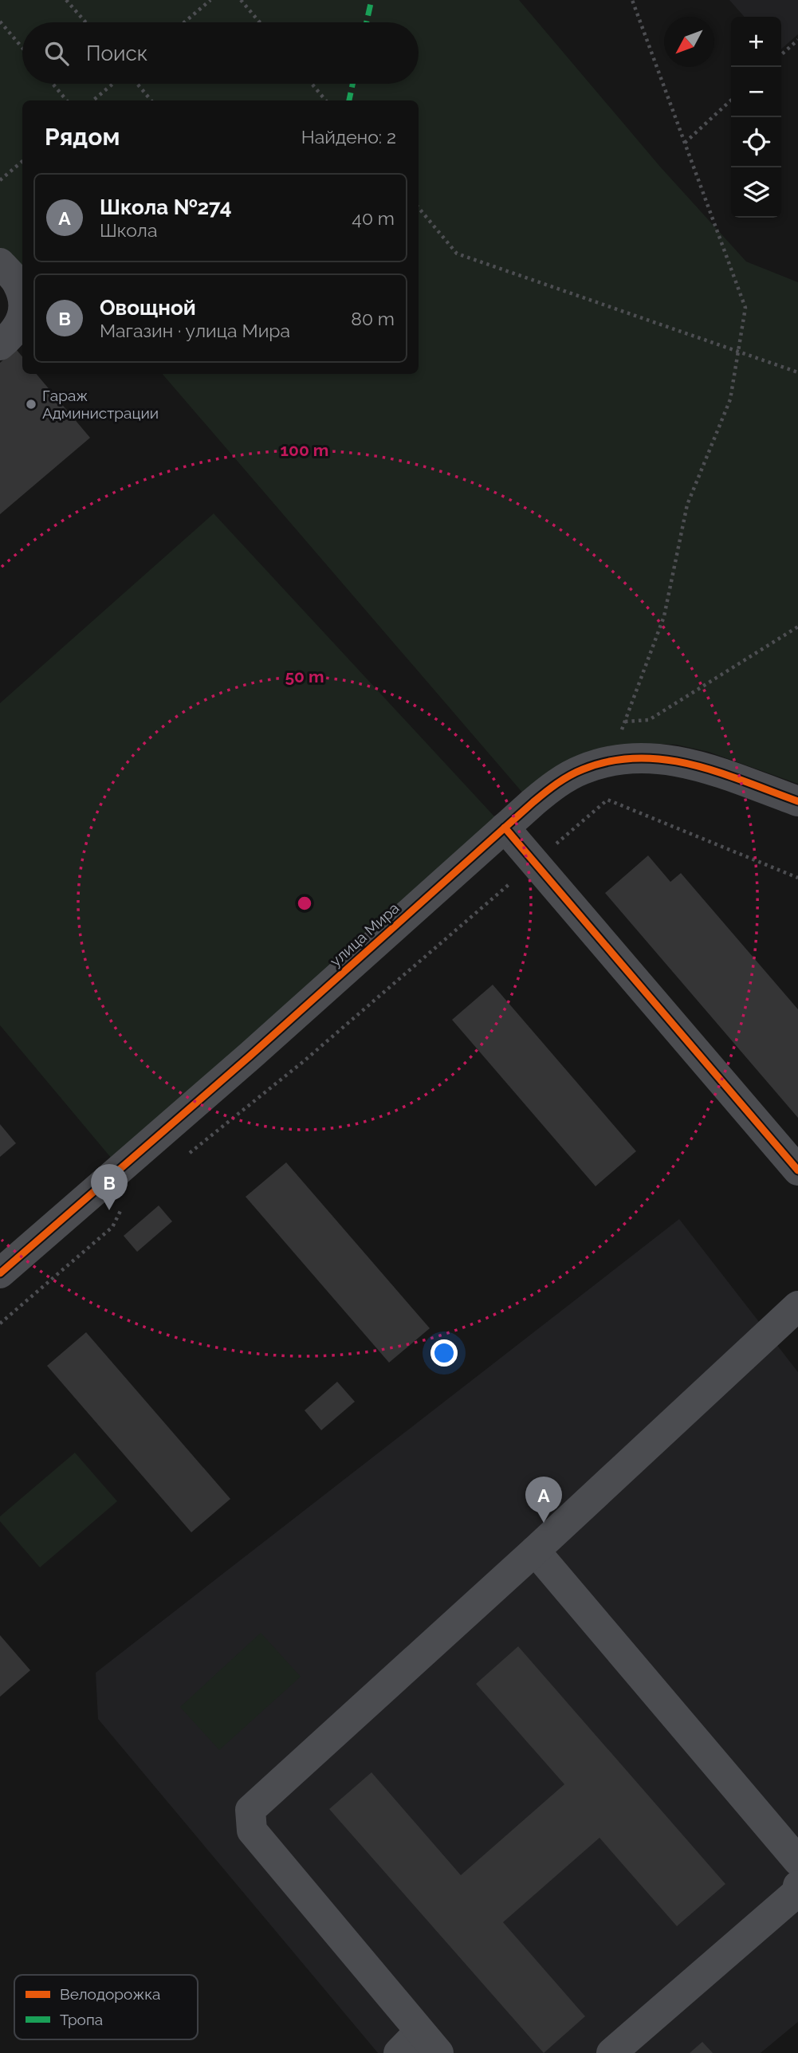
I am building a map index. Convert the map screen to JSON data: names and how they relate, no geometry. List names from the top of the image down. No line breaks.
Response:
{"streets":{"street":["улица Мира"]},"places":["Гараж Администрации"],"legend":["Велодорожка","Тропа"],"north":"bottom left","page":{"map_buttons":["+","−"],"search":"Поиск","heading":["Рядом","Найдено: 2"],"list":[{"mark":"A","name":"Школа №274","note":"Школа","value":"40 m"},{"mark":"B","name":"Овощной","note":"Магазин · улица Мира","value":"80 m"}],"pins":["B","A"]},"rings":["100 m","50 m"]}
